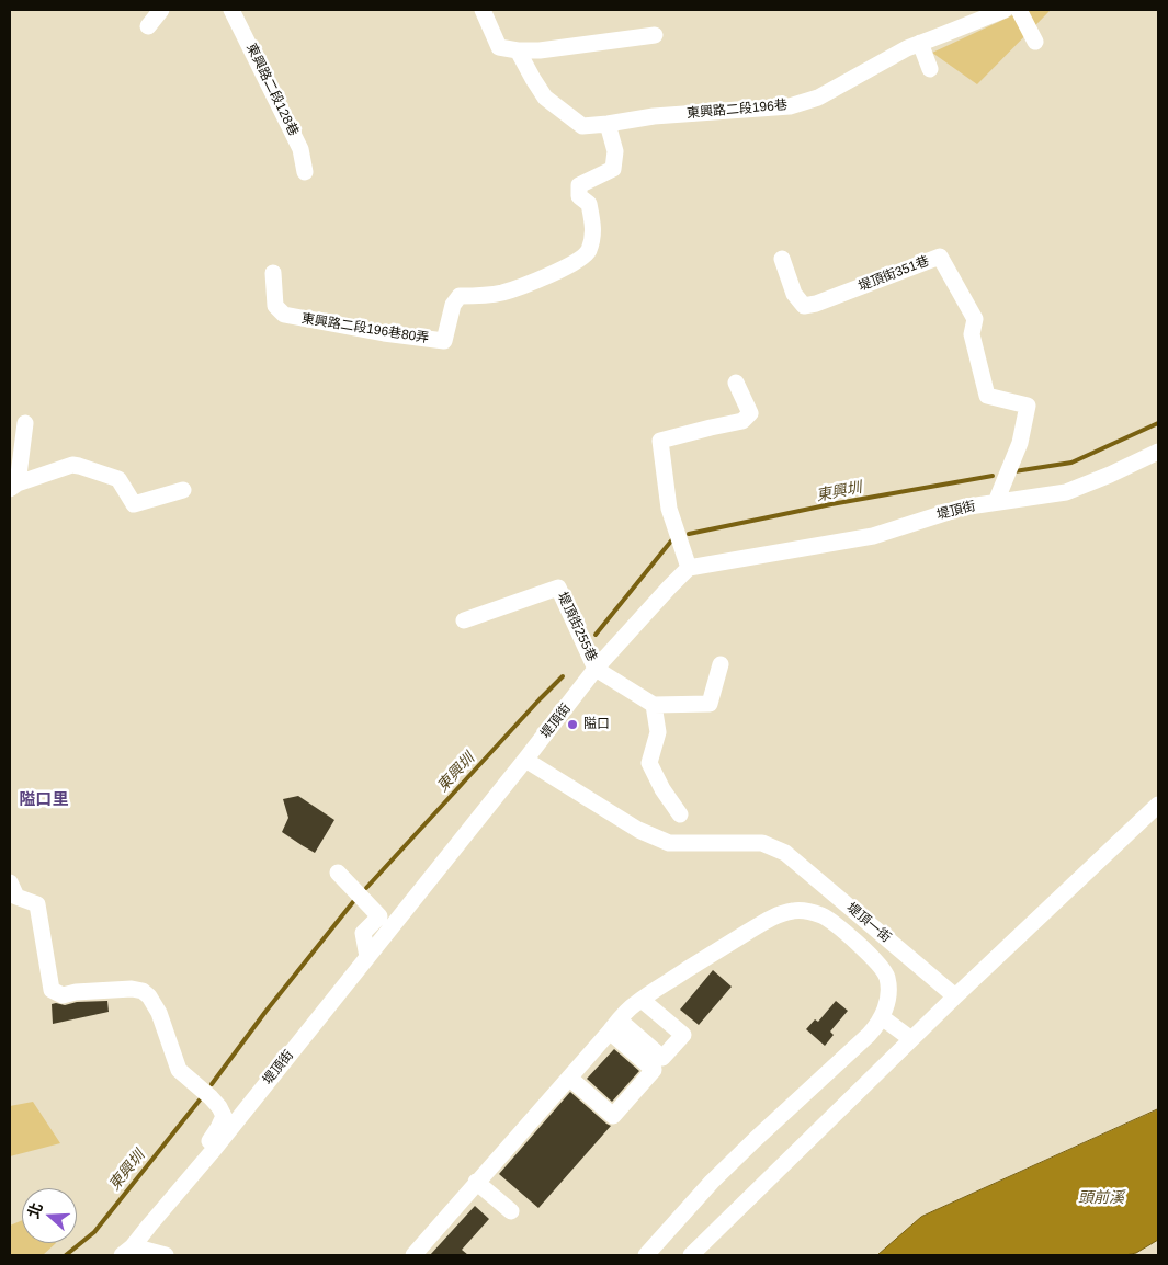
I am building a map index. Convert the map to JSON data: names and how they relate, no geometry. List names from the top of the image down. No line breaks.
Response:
{"streets":{"street":["東興路二段128巷","東興路二段196巷","堤頂街351巷","東興路二段196巷80弄","堤頂街","堤頂街255巷","堤頂一街"]},"crossings":[["東興路二段196巷","東興路二段196巷80弄"],["堤頂街351巷","堤頂街"],["堤頂街","堤頂街255巷"],["堤頂街","堤頂一街"]],"districts":["隘口里"],"water":["東興圳","頭前溪"],"places":["隘口"],"north":"left"}
